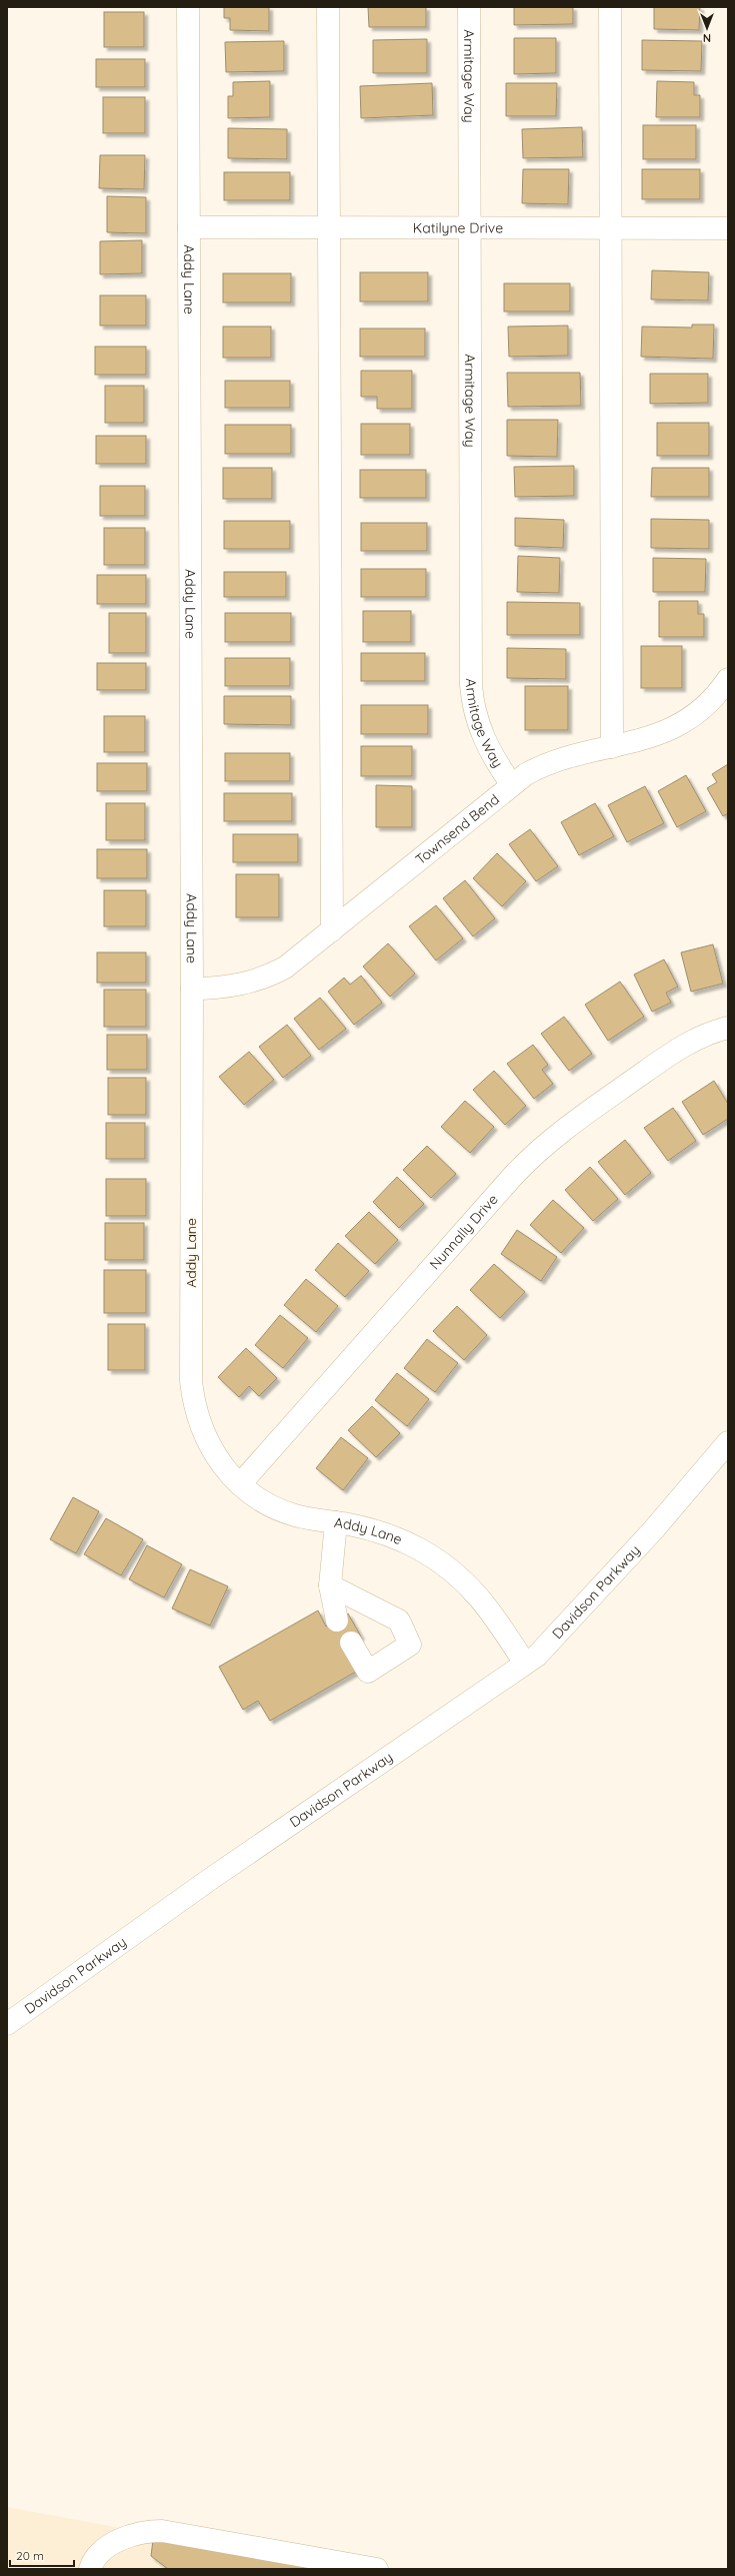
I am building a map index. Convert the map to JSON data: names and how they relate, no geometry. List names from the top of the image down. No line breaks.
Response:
{"streets":{"street":["Armitage Way","Katilyne Drive","Addy Lane","Townsend Bend","Nunnally Drive","Davidson Parkway"]},"crossings":[["Armitage Way","Katilyne Drive"],["Armitage Way","Townsend Bend"],["Katilyne Drive","Addy Lane"],["Addy Lane","Townsend Bend"],["Addy Lane","Nunnally Drive"],["Addy Lane","Davidson Parkway"]],"scale_bar":"20 m","north":"bottom"}
